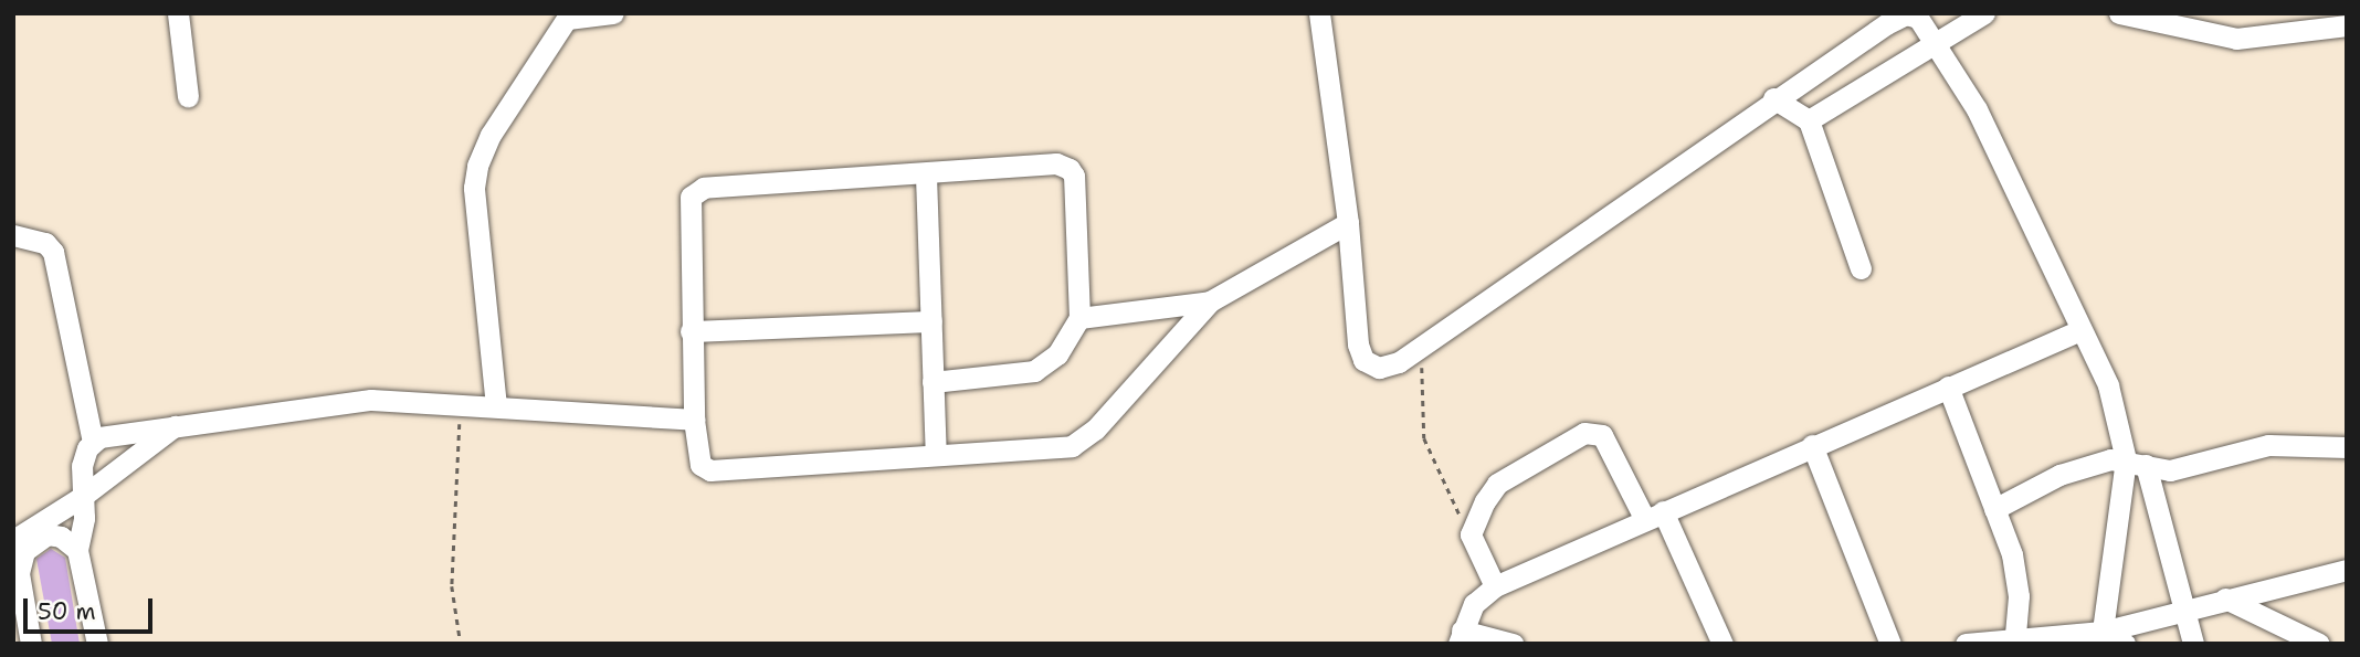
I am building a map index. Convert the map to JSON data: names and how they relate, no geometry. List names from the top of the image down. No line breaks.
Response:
{"scale_bar":"50 m"}
